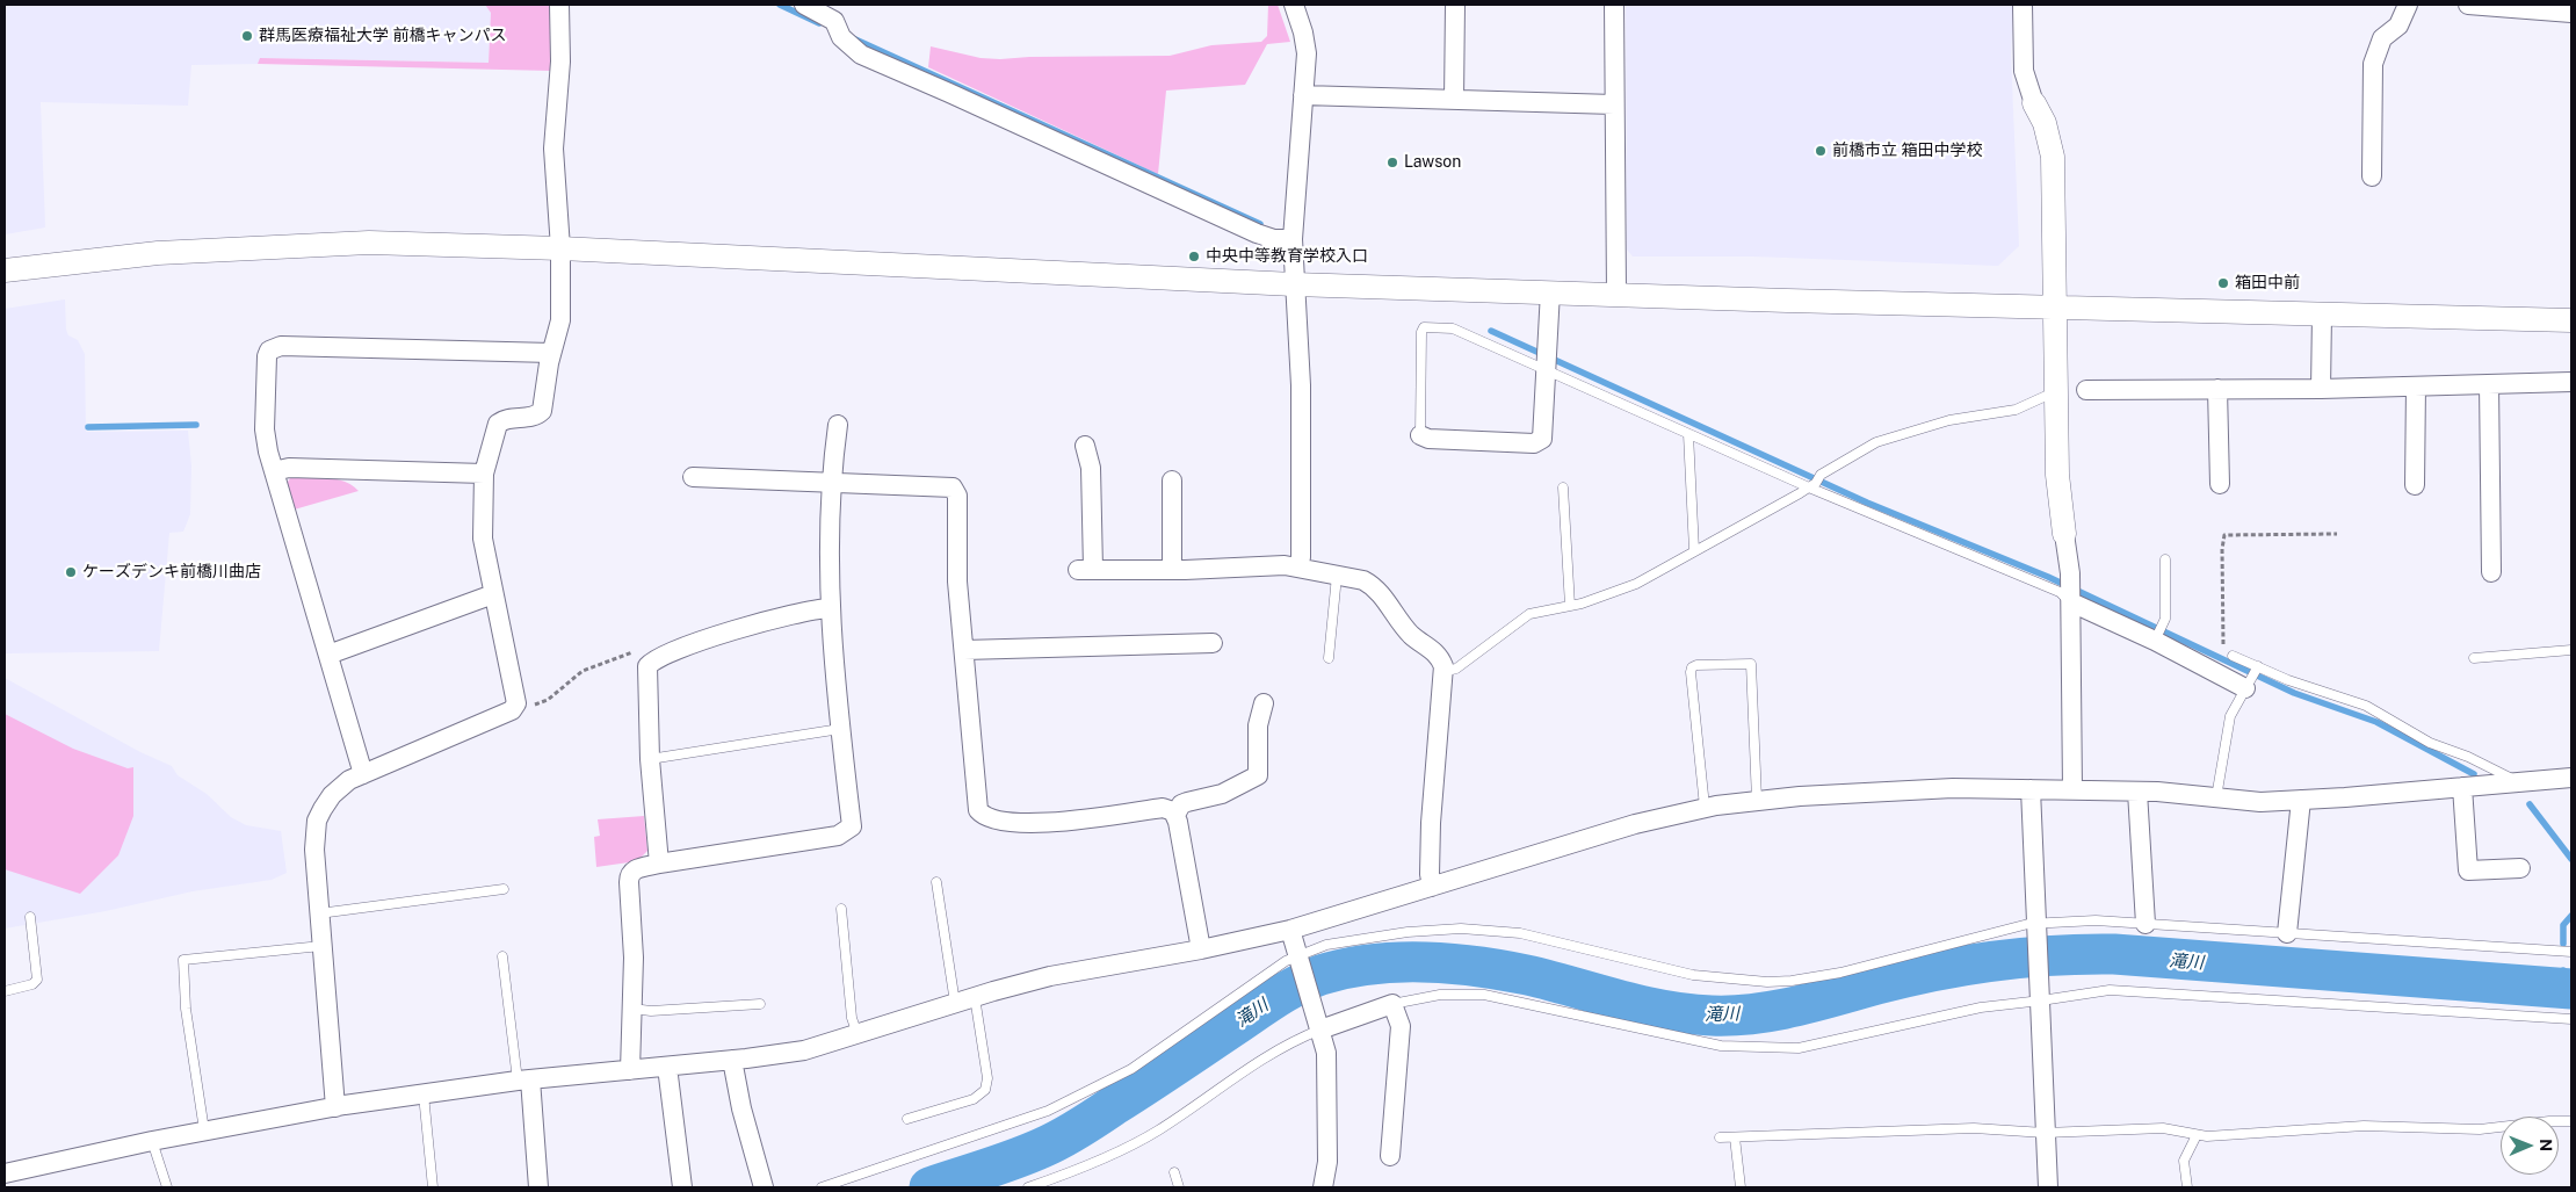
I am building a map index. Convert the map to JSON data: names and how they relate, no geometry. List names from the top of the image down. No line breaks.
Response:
{"water":["滝川"],"places":["群馬医療福祉大学 前橋キャンパス","前橋市立 箱田中学校","Lawson","中央中等教育学校入口","箱田中前","ケーズデンキ前橋川曲店"],"north":"right"}
